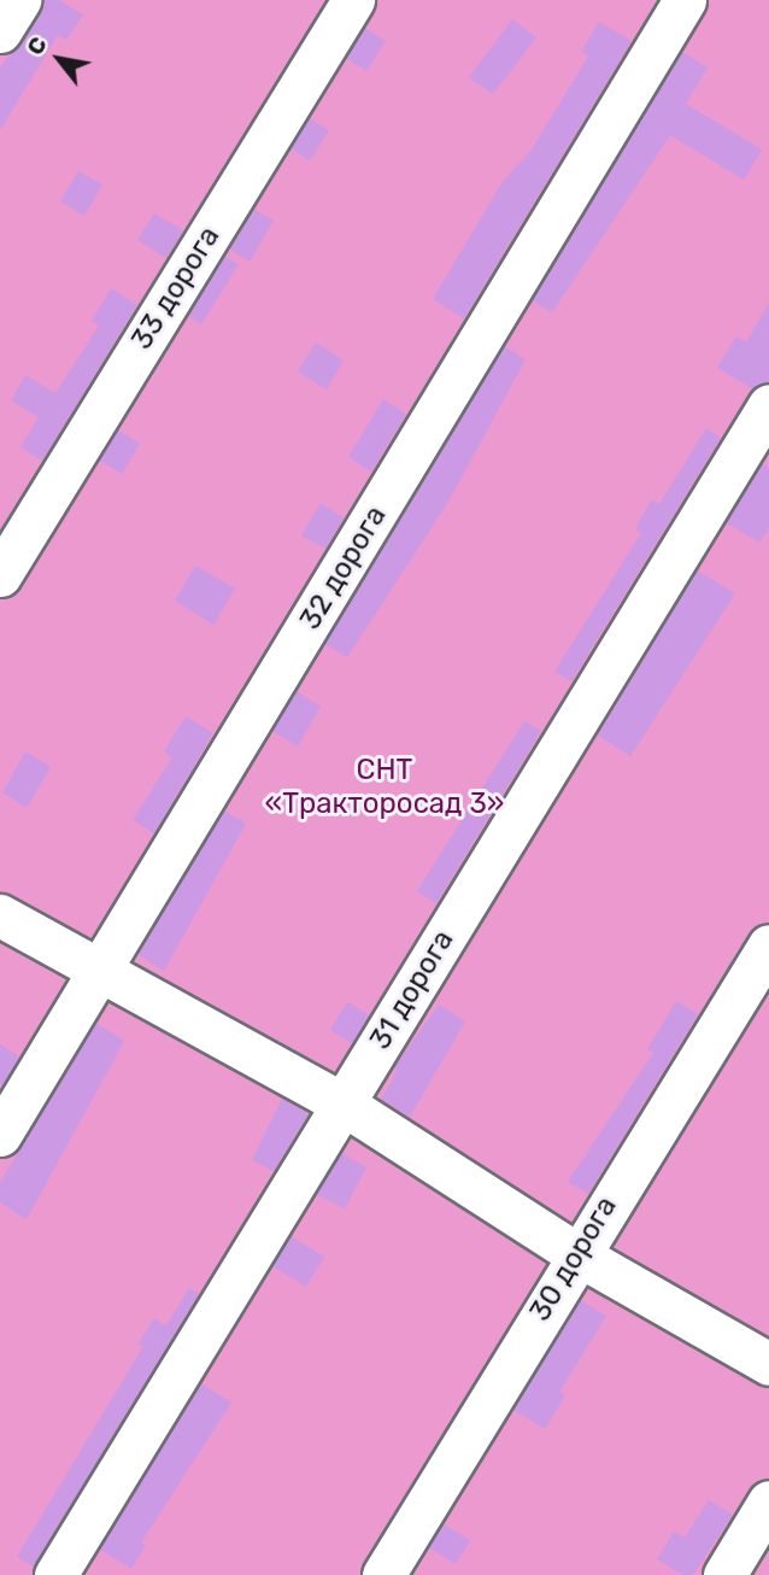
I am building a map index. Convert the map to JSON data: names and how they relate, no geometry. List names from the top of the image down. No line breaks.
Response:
{"streets":{"street":["33 дорога","32 дорога","31 дорога","30 дорога"]},"parks":["СНТ «Тракторосад 3»"],"north":"top left"}
